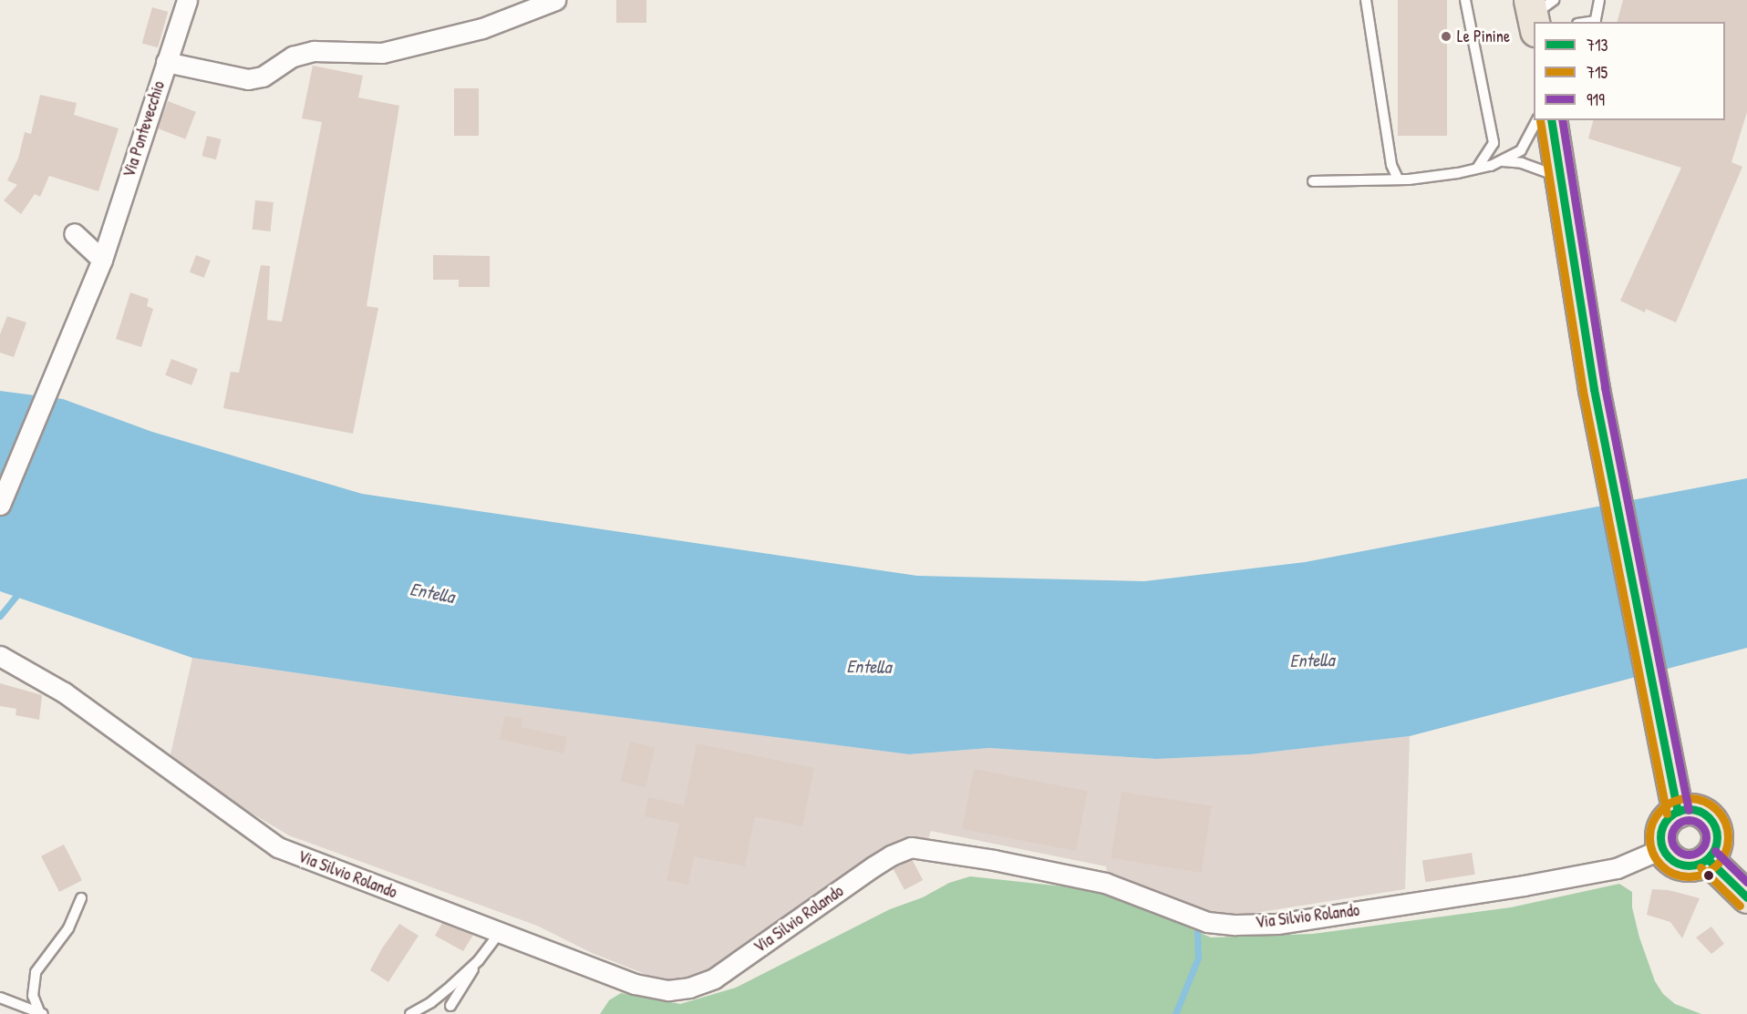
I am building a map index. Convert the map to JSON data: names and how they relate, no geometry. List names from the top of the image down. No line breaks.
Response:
{"streets":{"street":["Via Pontevecchio","Via Silvio Rolando"]},"water":["Entella"],"places":["Le Pinine"],"lines":["transit line 713","transit line 715","transit line 919"],"legend":["713","715","919"]}
